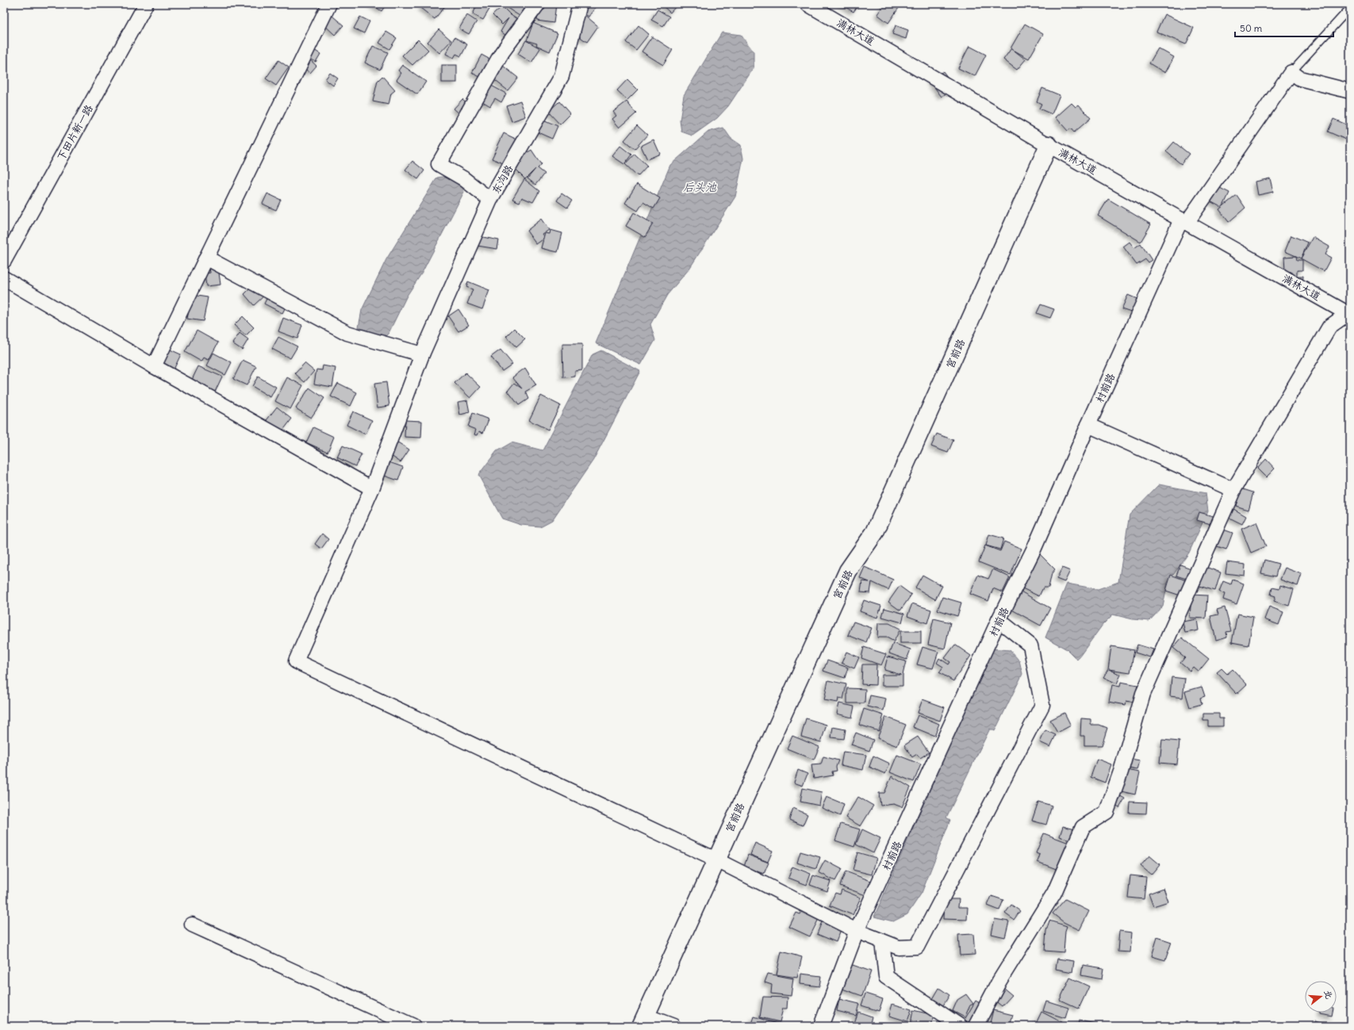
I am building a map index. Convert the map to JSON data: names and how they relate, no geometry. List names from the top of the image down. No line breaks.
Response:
{"streets":{"street":["满林大道","下田片新一路","东沟路","宫前路","村前路"]},"crossings":[["满林大道","宫前路"],["满林大道","村前路"],["东沟路","宫前路"]],"water":["后头池"],"scale_bar":"50 m","north":"right"}
